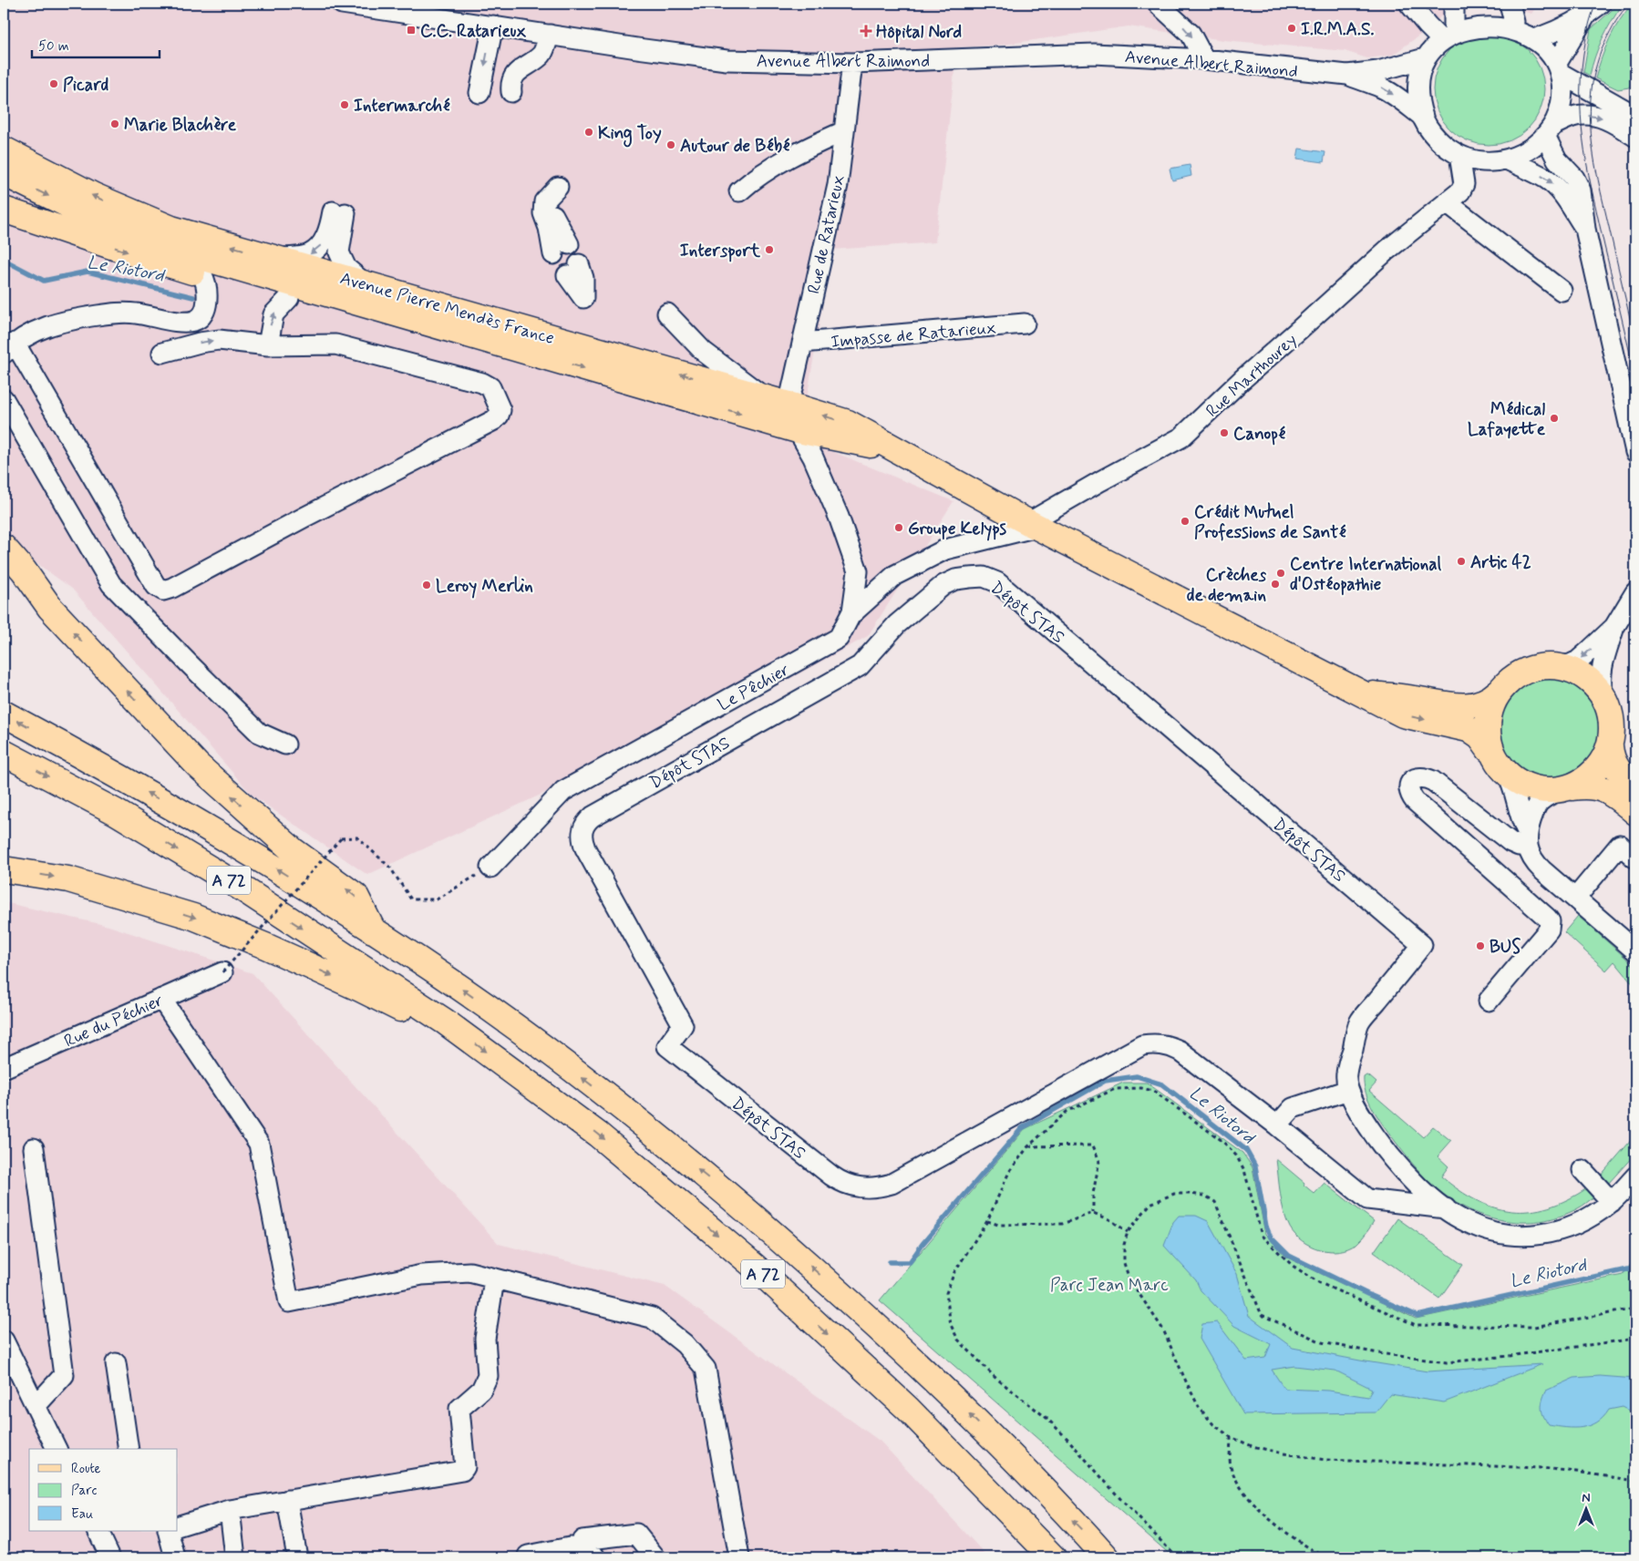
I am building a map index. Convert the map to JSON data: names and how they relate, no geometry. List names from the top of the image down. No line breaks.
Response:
{"streets":{"main road":["Avenue Pierre Mendès France","A 72"],"street":["Avenue Albert Raimond","Rue de Ratarieux","Impasse de Ratarieux","Rue Marthourey","Dépôt STAS","Le Pêchier","Rue du Péchier"]},"crossings":[["Avenue Albert Raimond","Rue de Ratarieux"],["Avenue Albert Raimond","Rue Marthourey"],["Rue de Ratarieux","Avenue Pierre Mendès France"],["Rue de Ratarieux","Impasse de Ratarieux"],["Avenue Pierre Mendès France","Rue Marthourey"],["Avenue Pierre Mendès France","Le Pêchier"],["Rue Marthourey","Le Pêchier"]],"water":["Le Riotord"],"parks":["Parc Jean Marc"],"places":{"other":["I.R.M.A.S.","Picard","Intermarché","Marie Blachère","King Toy","Autour de Bébé","Intersport","Médical Lafayette","Canopé","Crédit Mutuel Professions de Santé","Groupe Kelyps","Artic 42","Centre International d'Ostéopathie","Crèches de demain","Leroy Merlin","BUS"],"transit":["C.C. Ratarieux"],"health":["Hôpital Nord"]},"legend":["Route","Parc","Eau"],"scale_bar":"50 m","north":"top"}
